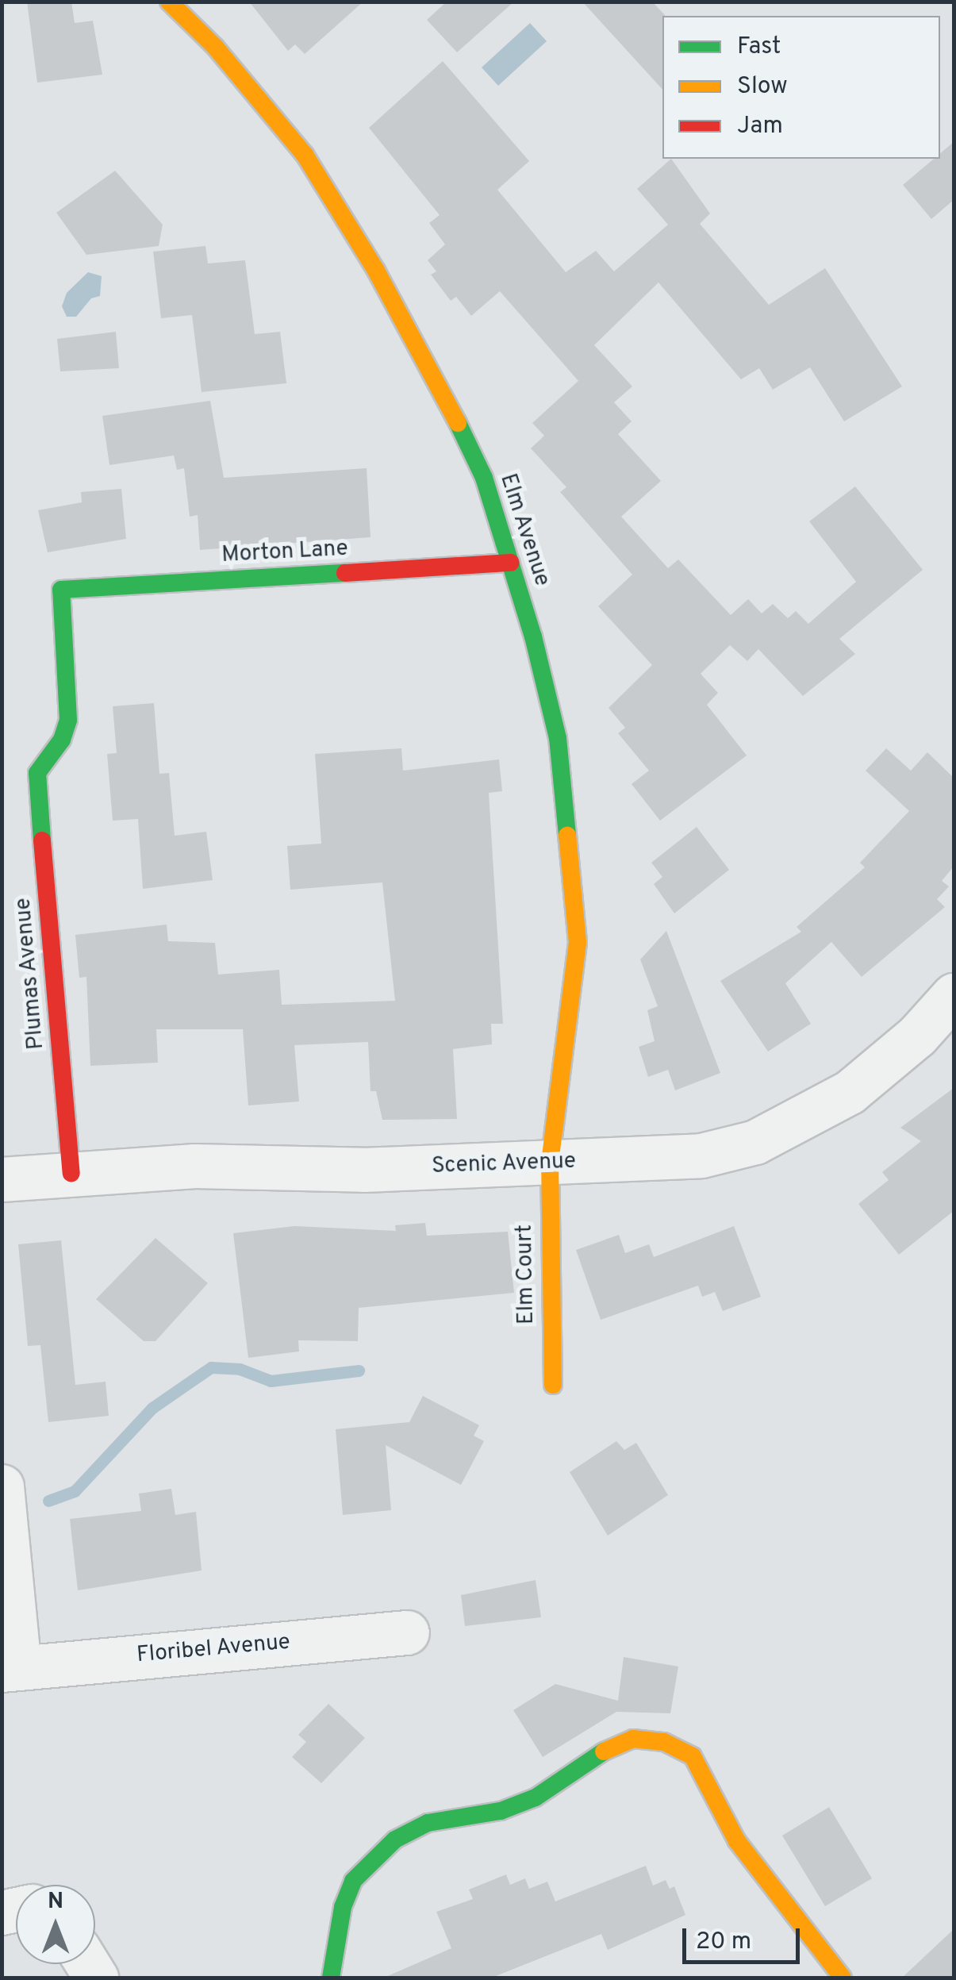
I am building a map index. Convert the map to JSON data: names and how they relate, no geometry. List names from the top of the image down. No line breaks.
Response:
{"streets":{"street":["Elm Avenue","Morton Lane","Plumas Avenue","Scenic Avenue","Elm Court","Floribel Avenue"]},"crossings":[["Elm Avenue","Morton Lane"],["Elm Avenue","Scenic Avenue"],["Elm Avenue","Elm Court"],["Morton Lane","Plumas Avenue"],["Plumas Avenue","Scenic Avenue"],["Scenic Avenue","Elm Court"]],"legend":["Fast","Slow","Jam"],"scale_bar":"20 m","north":"top"}
